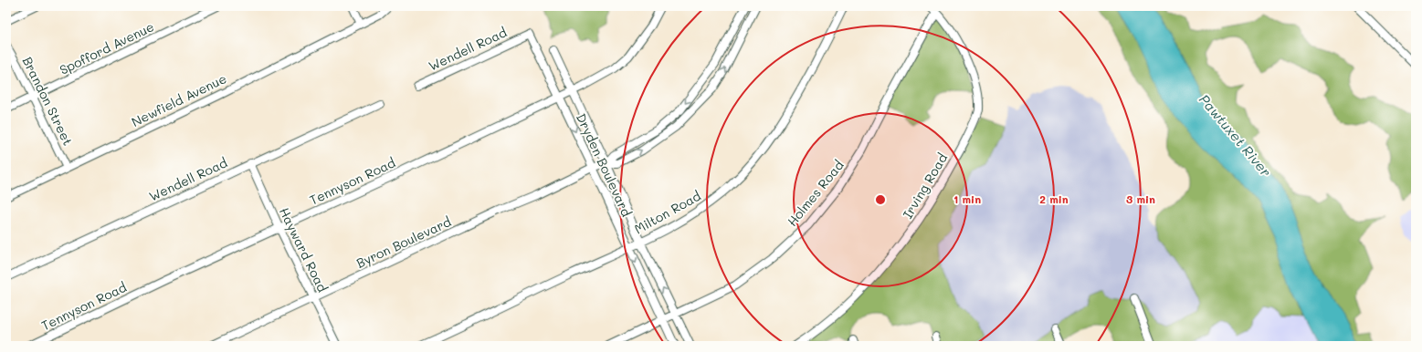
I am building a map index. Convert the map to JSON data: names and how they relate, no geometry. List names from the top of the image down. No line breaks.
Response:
{"streets":{"street":["Spofford Avenue","Wendell Road","Newfield Avenue","Brandon Street","Dryden Boulevard","Tennyson Road","Irving Road","Holmes Road","Milton Road","Byron Boulevard","Hayward Road"]},"crossings":[["Spofford Avenue","Brandon Street"],["Wendell Road","Dryden Boulevard"],["Wendell Road","Hayward Road"],["Newfield Avenue","Brandon Street"],["Dryden Boulevard","Tennyson Road"],["Dryden Boulevard","Holmes Road"],["Dryden Boulevard","Milton Road"],["Dryden Boulevard","Byron Boulevard"],["Tennyson Road","Hayward Road"],["Irving Road","Holmes Road"],["Byron Boulevard","Hayward Road"]],"water":["Pawtuxet River"],"rings":["1 min","2 min","3 min"]}
